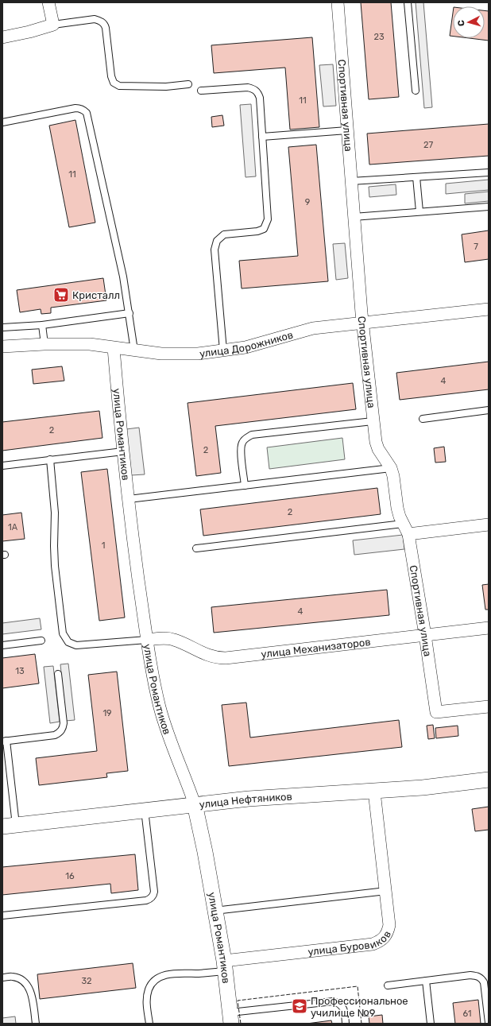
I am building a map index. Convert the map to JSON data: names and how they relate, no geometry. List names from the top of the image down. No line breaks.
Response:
{"streets":{"street":["Спортивная улица","улица Дорожников","улица Романтиков","улица Механизаторов","улица Нефтяников","улица Буровиков"]},"crossings":[["Спортивная улица","улица Дорожников"],["Спортивная улица","улица Механизаторов"],["улица Дорожников","улица Романтиков"],["улица Романтиков","улица Механизаторов"],["улица Романтиков","улица Нефтяников"],["улица Романтиков","улица Буровиков"],["улица Нефтяников","улица Буровиков"]],"places":{"supermarket":["Кристалл"],"school or university":["Профессиональное училище №9"]},"house_numbers":["23","11","27","11","9","7","4","2","2","2","1А","1","4","13","19","16","32","61"],"north":"left"}
